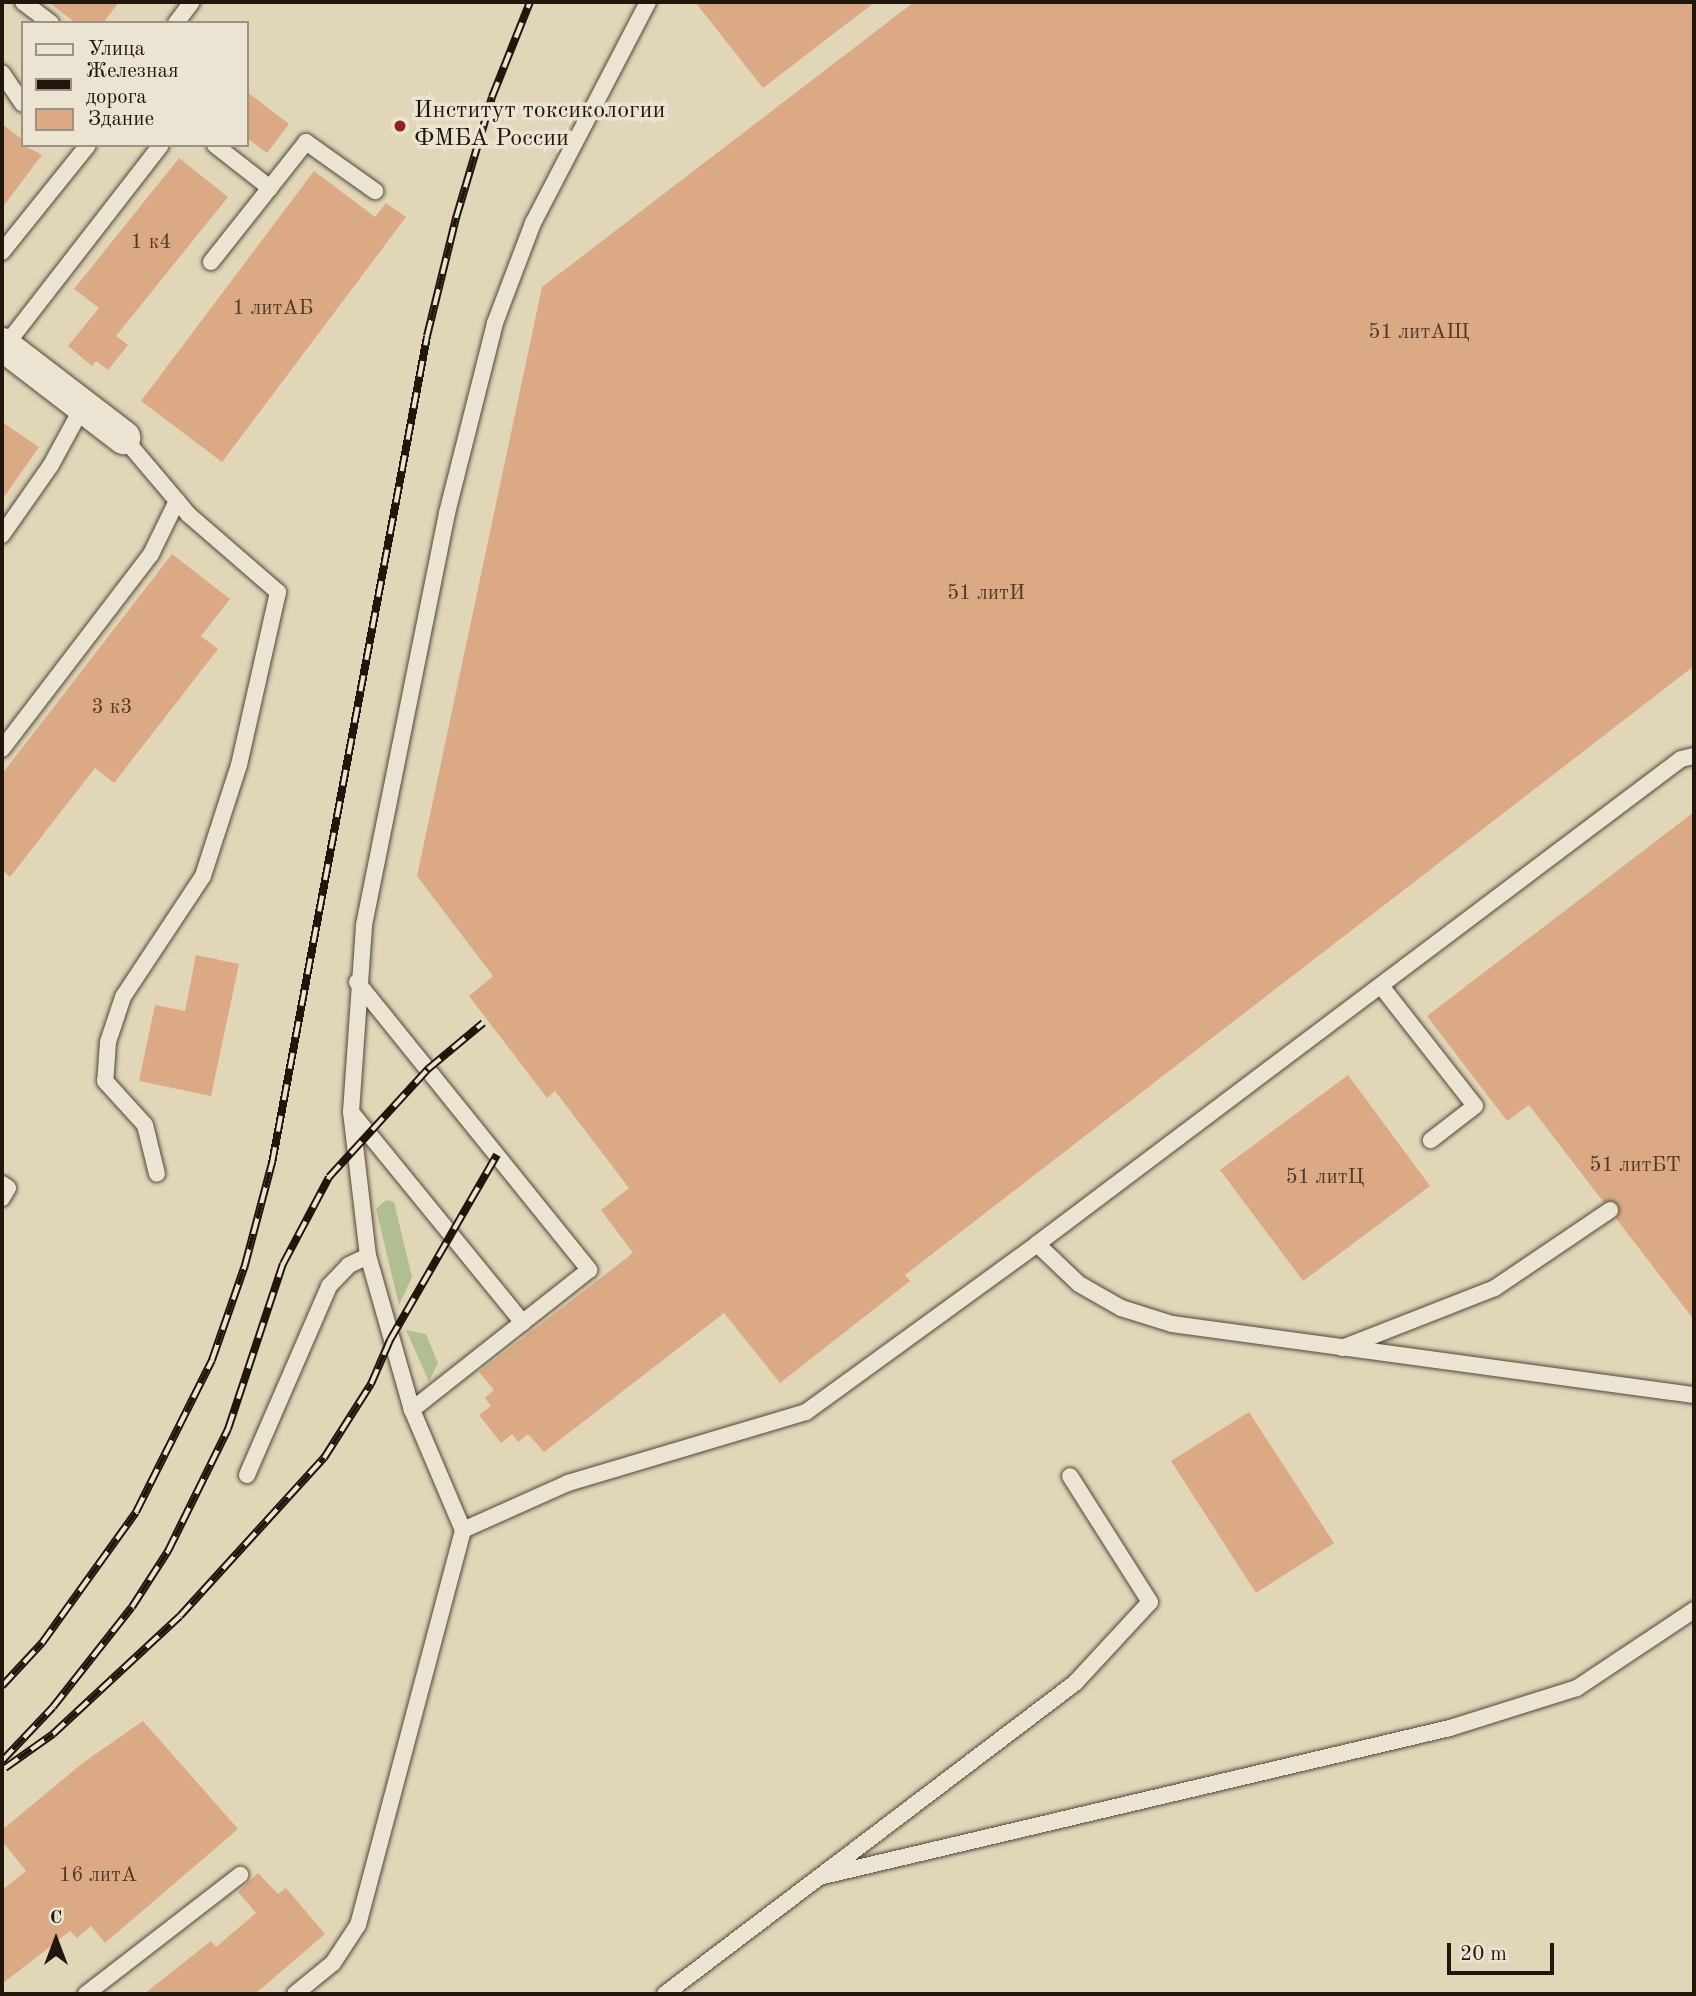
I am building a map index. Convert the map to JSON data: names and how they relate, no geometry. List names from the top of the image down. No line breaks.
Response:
{"places":["Институт токсикологии ФМБА России"],"house_numbers":["1 к4","1 литАБ","51 литАЩ","51 литИ","3 к3","51 литБТ","51 литЦ","16 литА"],"legend":["Улица","Железная дорога","Здание"],"scale_bar":"20 m","north":"top"}
